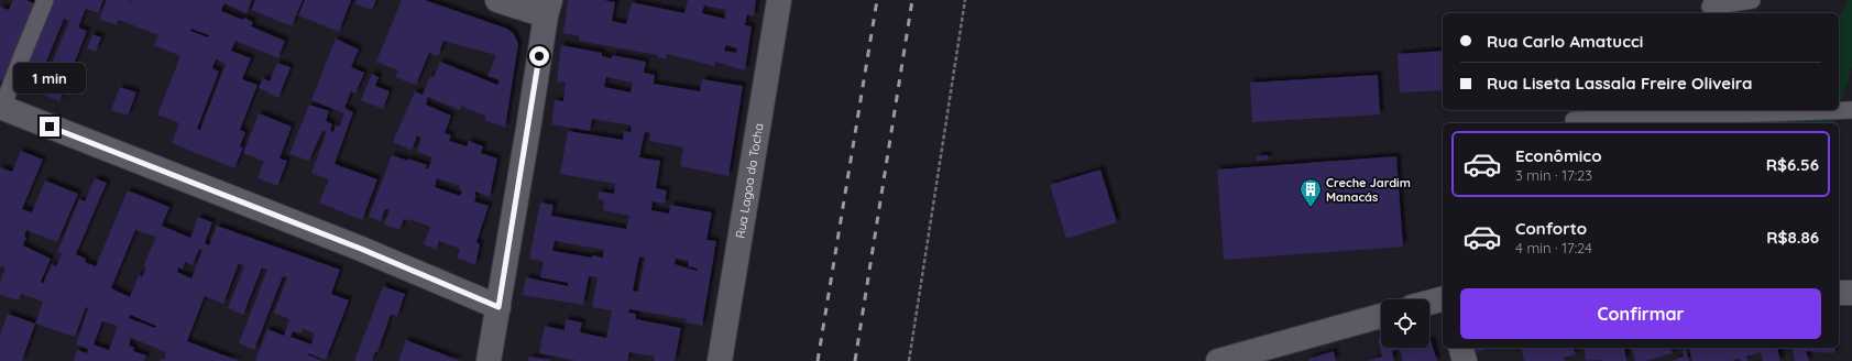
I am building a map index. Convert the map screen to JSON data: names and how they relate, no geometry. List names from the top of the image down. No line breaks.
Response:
{"streets":{"street":["Rua Lagoa da Tocha"]},"places":{"building":["Creche Jardim Manacás"]},"page":{"banner":["Rua Carlo Amatucci","Rua Liseta Lassala Freire Oliveira"],"bubble":"1 min","list":[{"name":"Econômico","note":"3 min · 17:23","value":"R$6.56"},{"name":"Conforto","note":"4 min · 17:24","value":"R$8.86"}],"buttons":"Confirmar"}}
